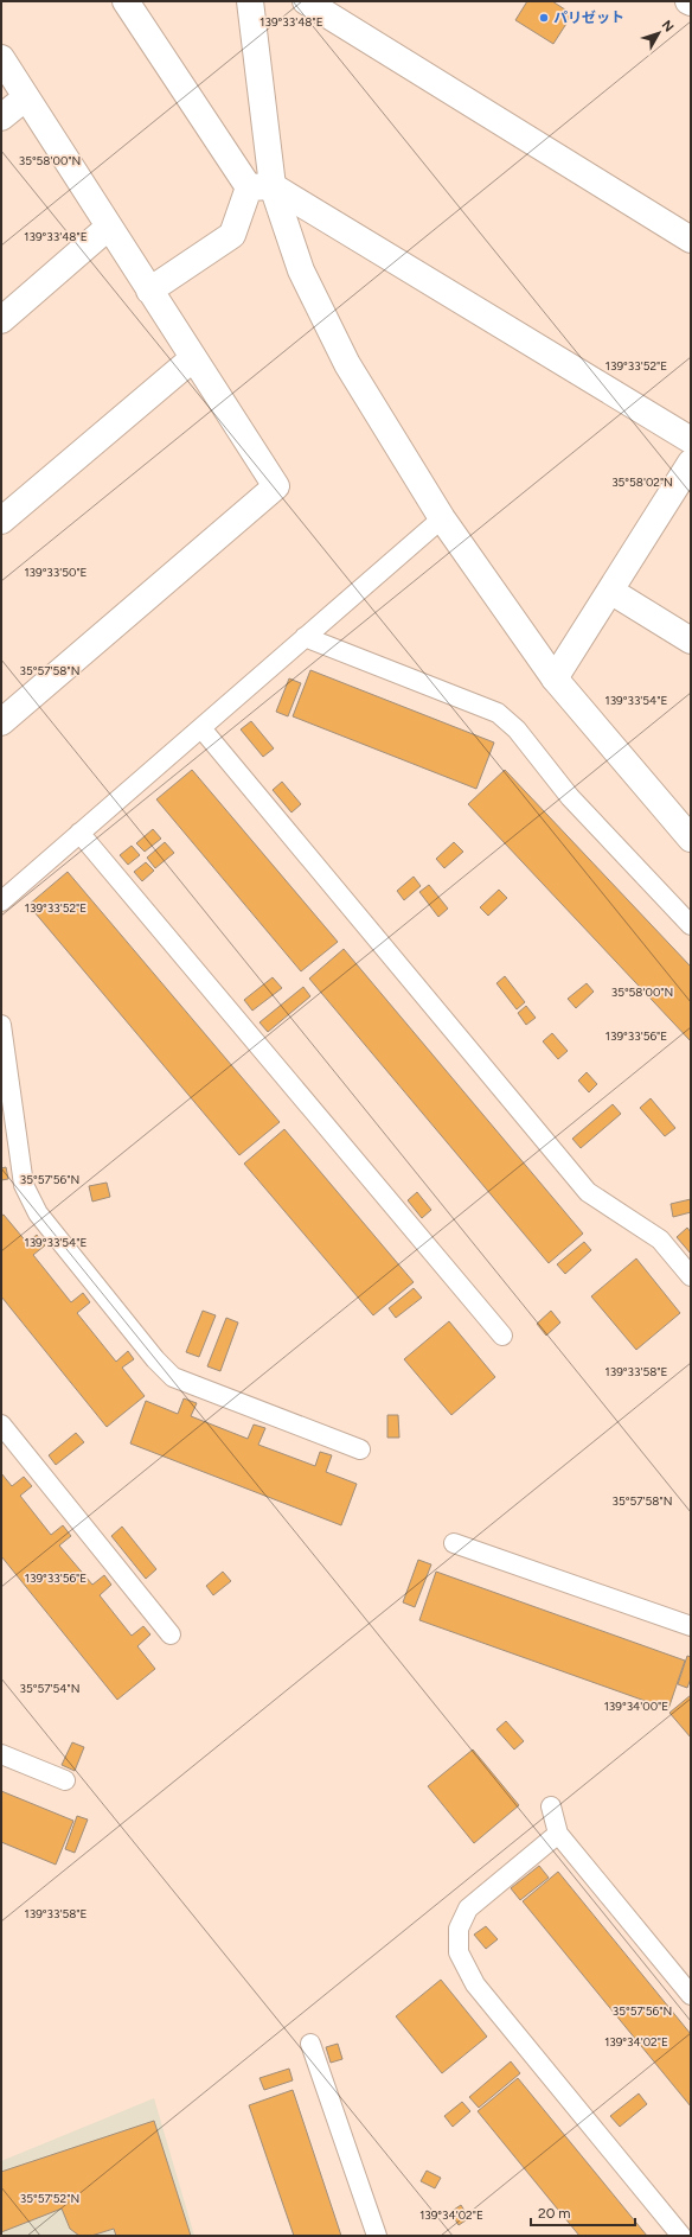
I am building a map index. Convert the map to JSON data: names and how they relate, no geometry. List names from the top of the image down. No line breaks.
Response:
{"places":["パリゼット"],"scale_bar":"20 m","north":"top right","coordinates":["139°33'48\"E","35°58'00\"N","139°33'52\"E","35°58'02\"N","139°33'50\"E","35°57'58\"N","139°33'54\"E","139°33'56\"E","35°57'56\"N","139°33'58\"E","35°57'54\"N","139°34'00\"E","139°34'02\"E","35°57'52\"N"]}
